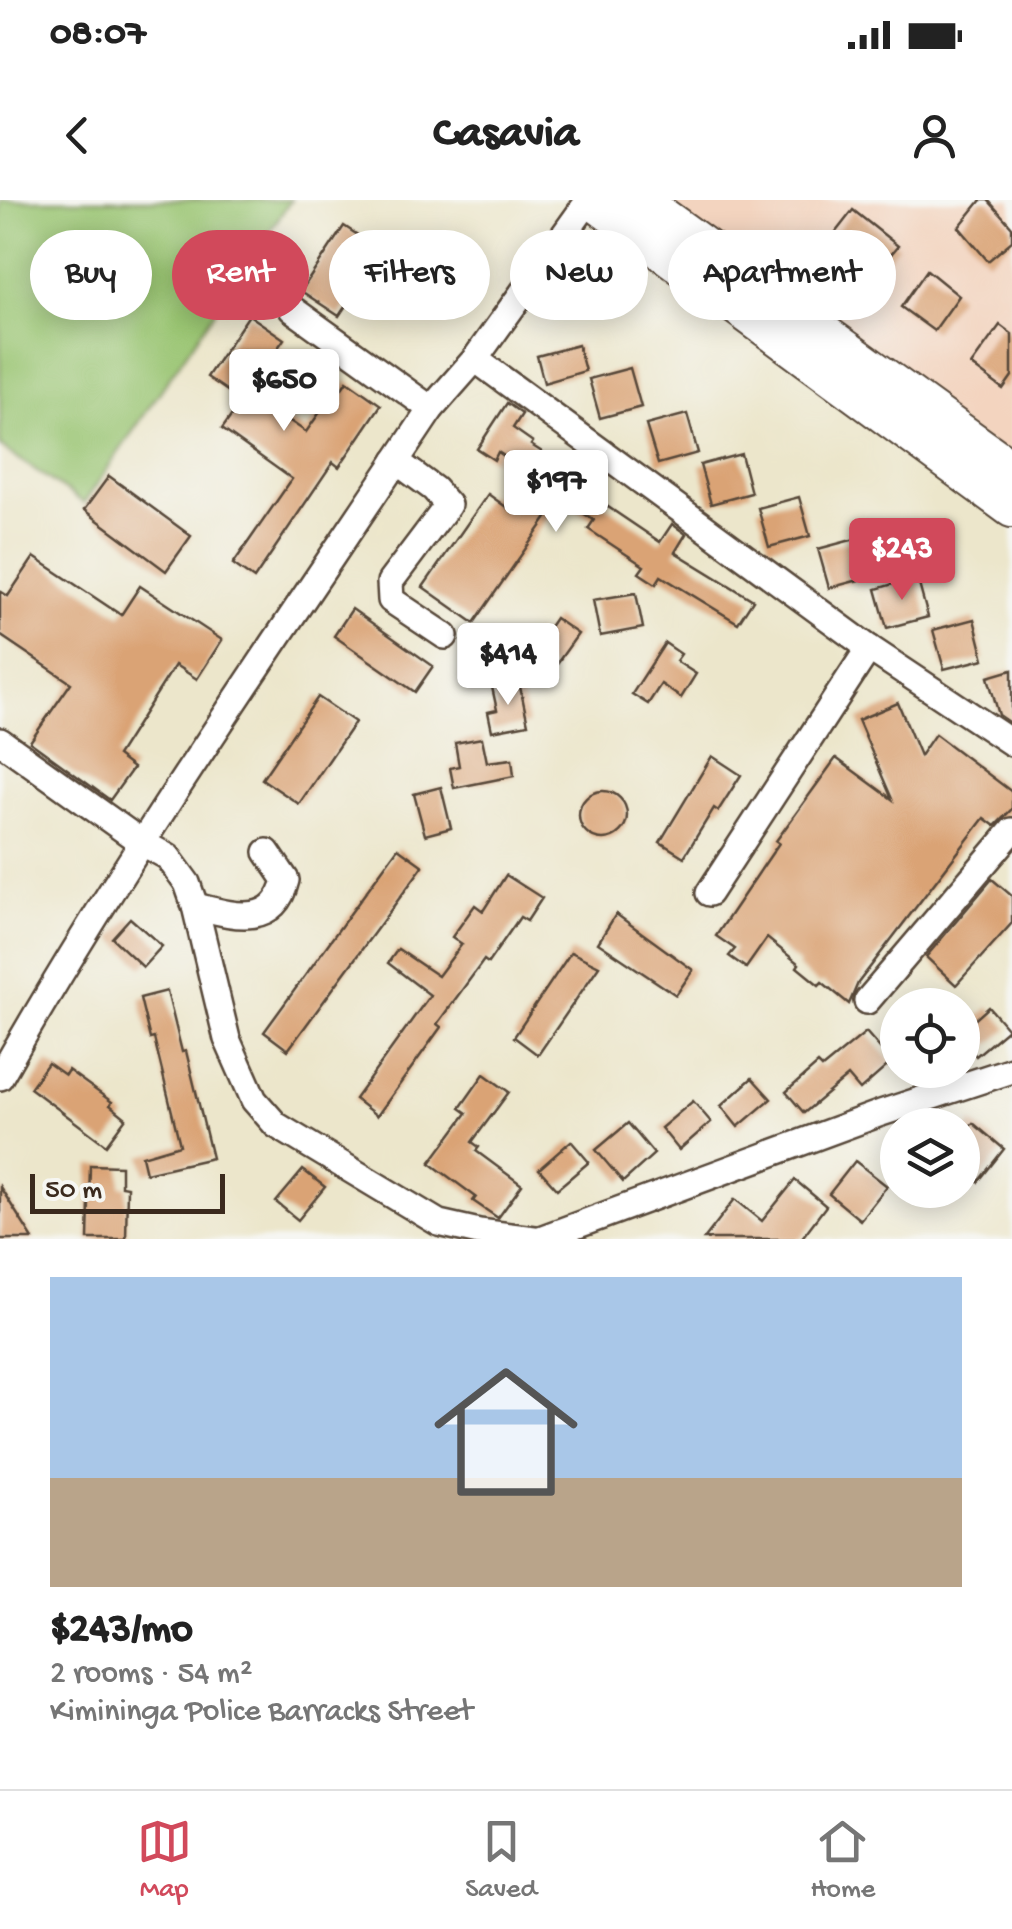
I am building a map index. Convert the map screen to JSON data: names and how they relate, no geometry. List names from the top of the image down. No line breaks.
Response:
{"scale_bar":"50 m","page":{"status":"08:07","header":"Casavia","chip":["Buy","Rent","Filters","New","Apartment"],"price":["$650","$197","$243","$414"],"scale":"50 m","list":[{"name":"$243/mo","note":"2 rooms · 54 m² · Kimininga Police Barracks Street"}],"tabs":["Map","Saved","Home"]}}
